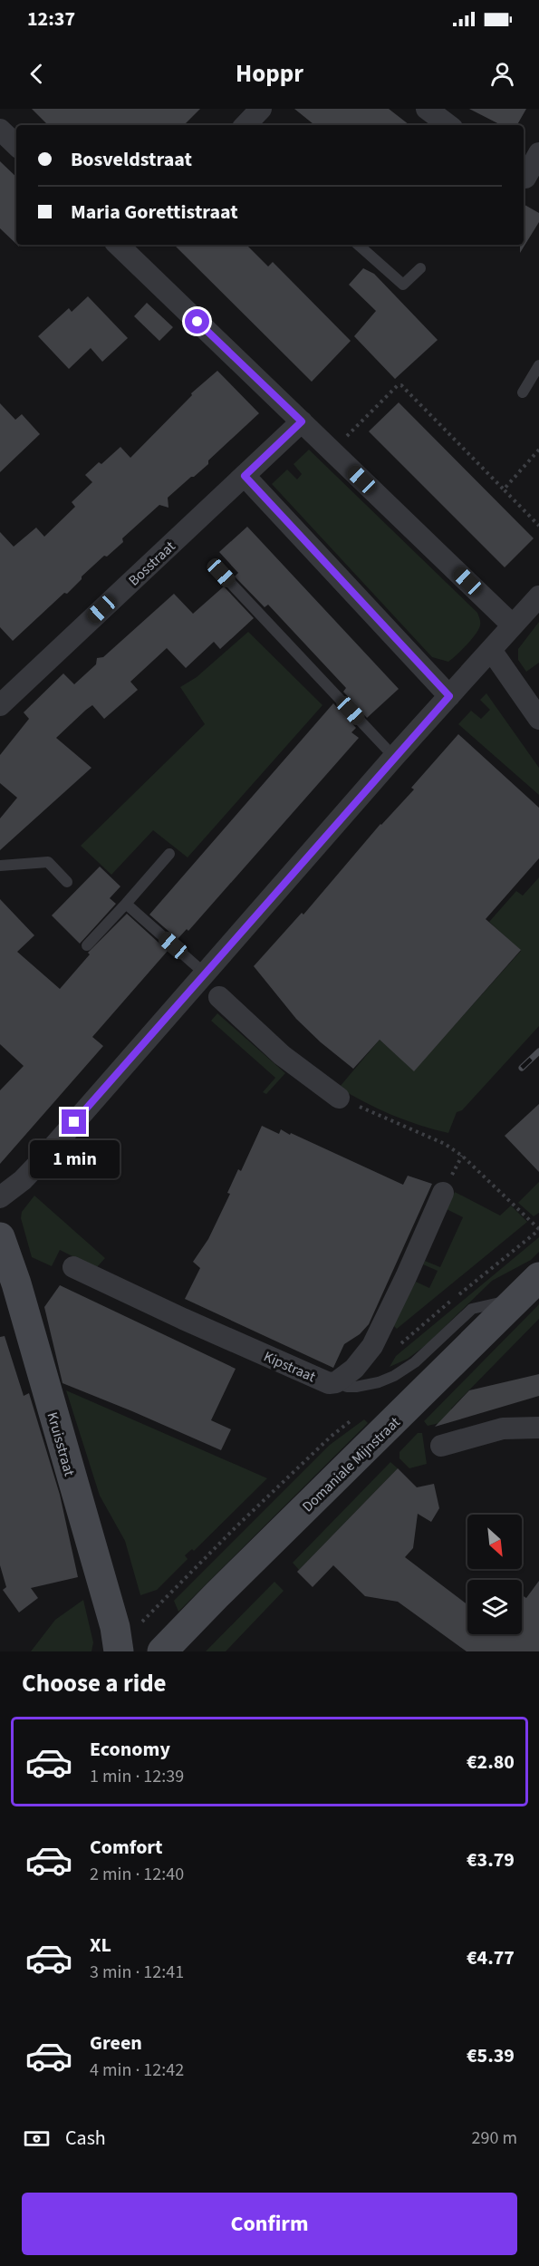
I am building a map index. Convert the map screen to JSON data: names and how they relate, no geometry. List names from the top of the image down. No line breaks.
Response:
{"streets":{"main road":["Kruisstraat","Domaniale Mijnstraat"],"street":["Bosstraat","Kipstraat"]},"north":"bottom right","page":{"status":"12:37","header":"Hoppr","banner":["Bosveldstraat","Maria Gorettistraat"],"bubble":"1 min","heading":"Choose a ride","list":[{"name":"Economy","note":"1 min · 12:39","value":"€2.80"},{"name":"Comfort","note":"2 min · 12:40","value":"€3.79"},{"name":"XL","note":"3 min · 12:41","value":"€4.77"},{"name":"Green","note":"4 min · 12:42","value":"€5.39"}],"pay":["Cash","290 m"],"buttons":"Confirm"}}
